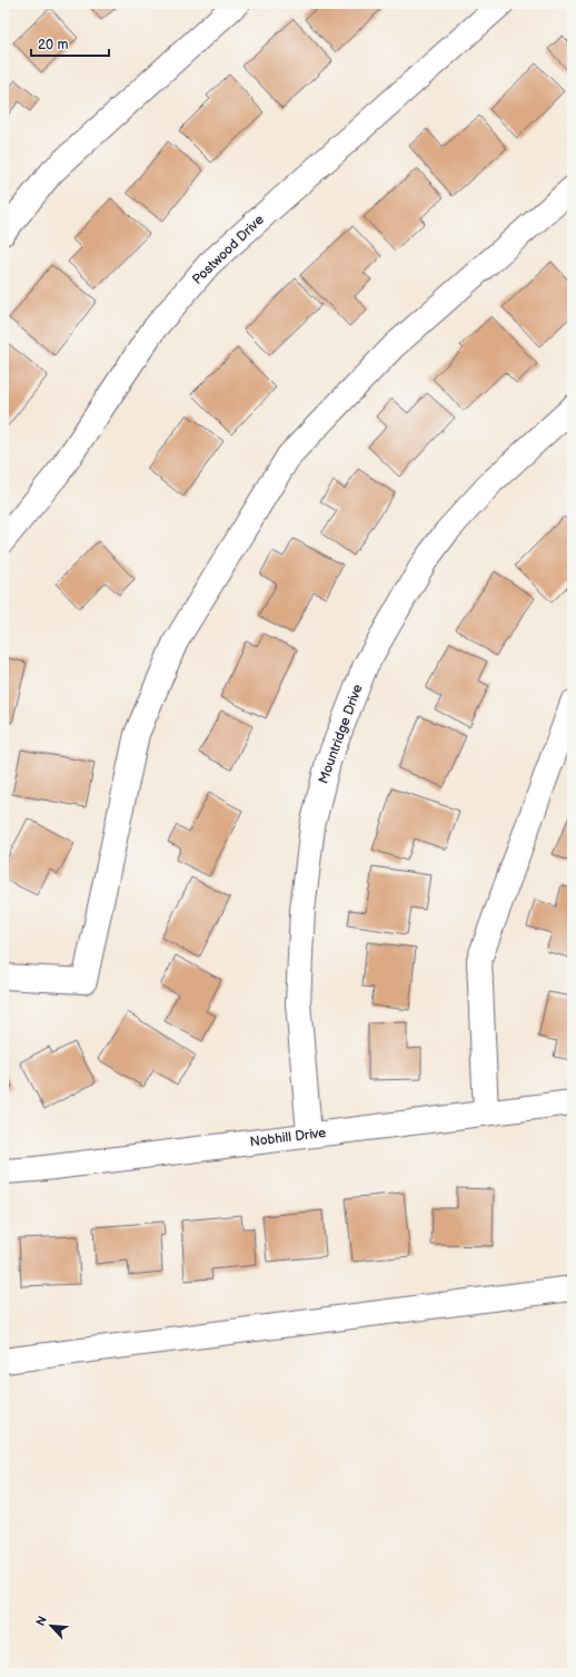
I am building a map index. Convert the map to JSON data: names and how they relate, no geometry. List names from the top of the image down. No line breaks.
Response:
{"streets":{"street":["Postwood Drive","Mountridge Drive","Nobhill Drive"]},"crossings":[["Mountridge Drive","Nobhill Drive"]],"scale_bar":"20 m","north":"top left"}
